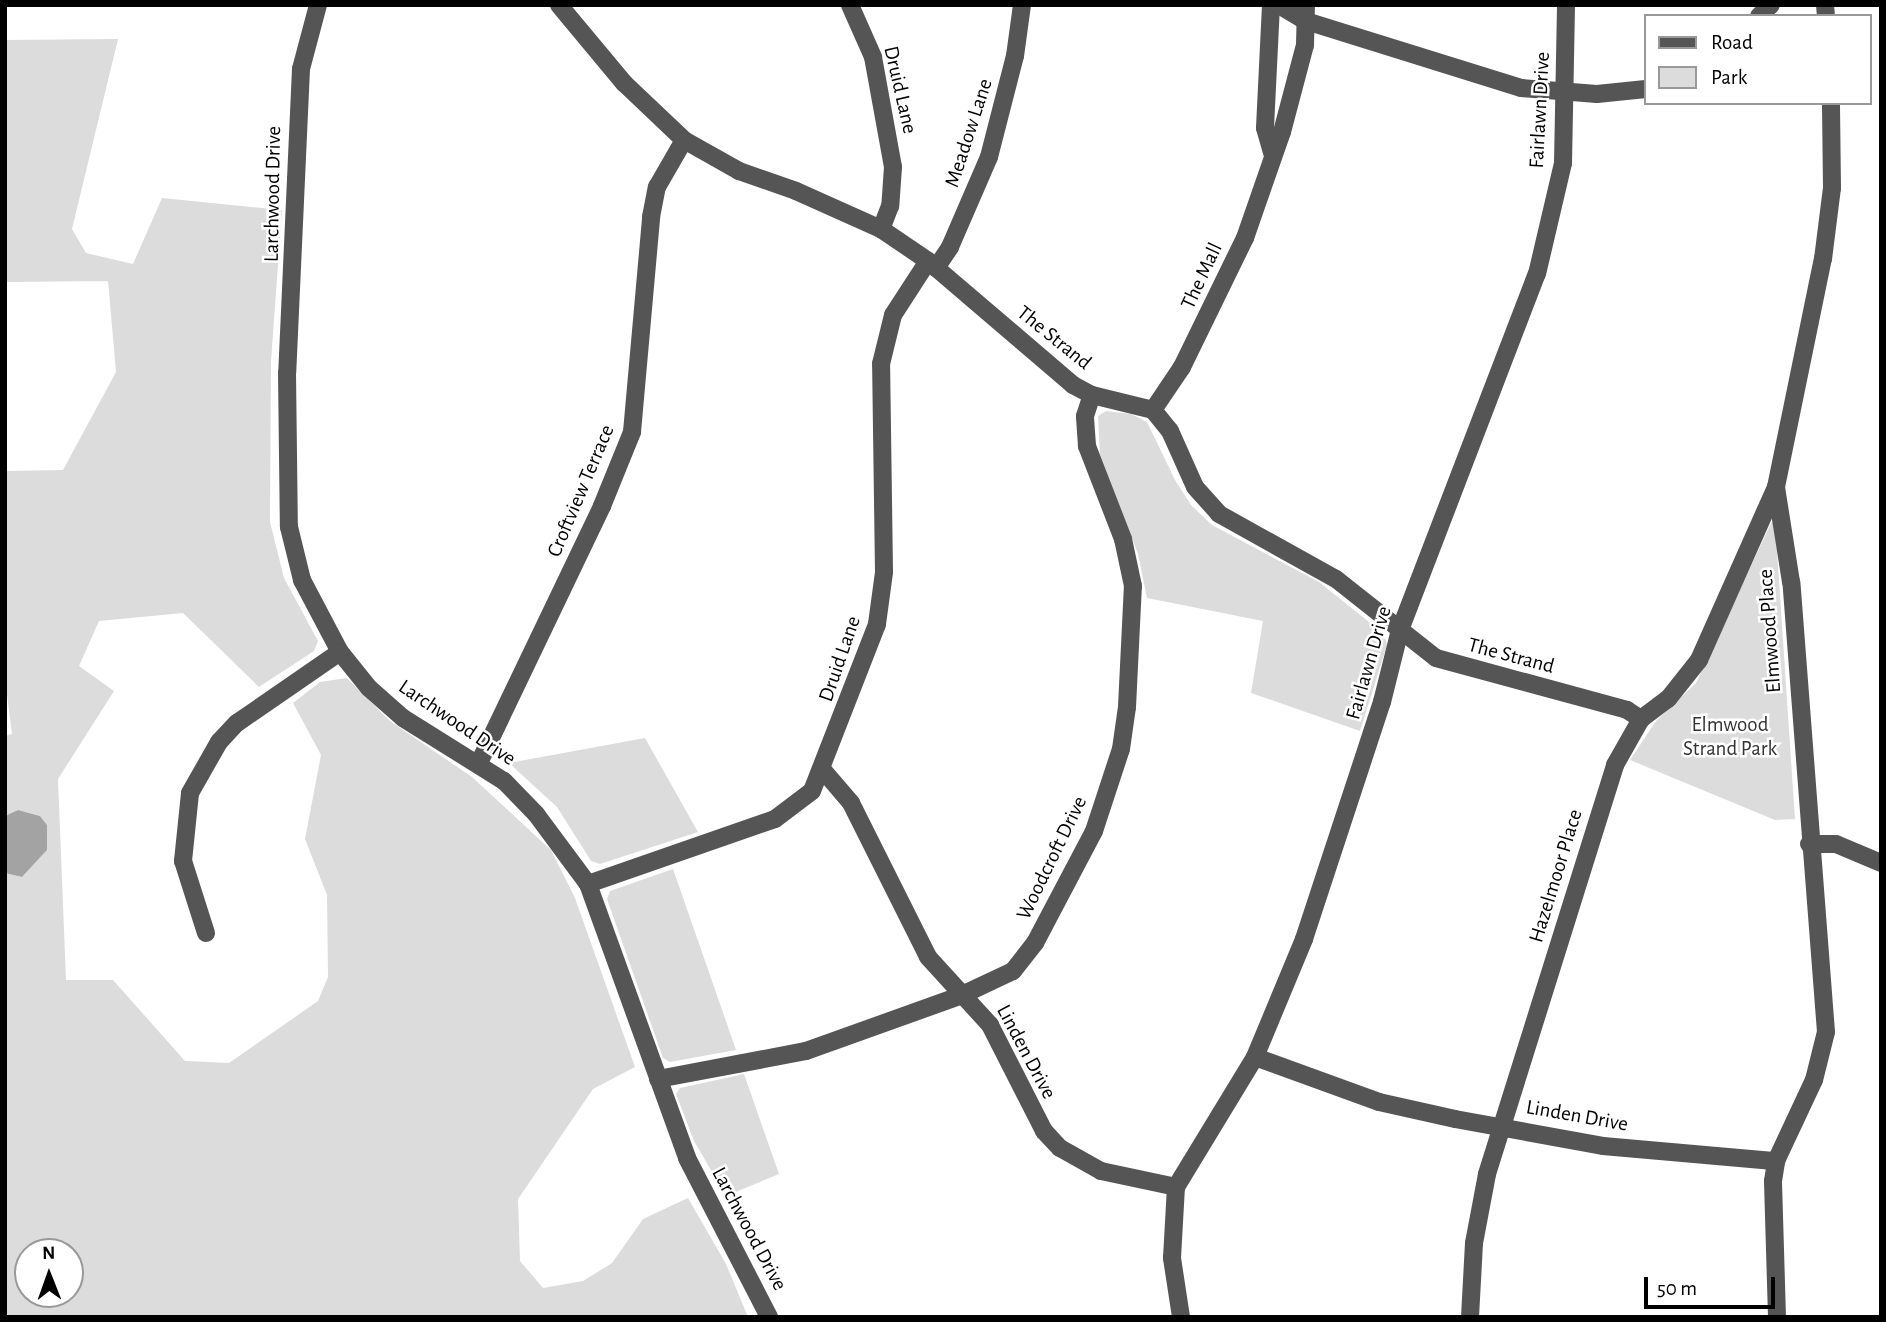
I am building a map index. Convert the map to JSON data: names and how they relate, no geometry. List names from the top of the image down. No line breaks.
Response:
{"streets":{"street":["Druid Lane","Fairlawn Drive","Meadow Lane","Larchwood Drive","The Mall","The Strand","Croftview Terrace","Elmwood Place","Woodcroft Drive","Hazelmoor Place","Linden Drive"]},"crossings":[["Druid Lane","Meadow Lane"],["Druid Lane","Larchwood Drive"],["Druid Lane","The Strand"],["Druid Lane","Linden Drive"],["Fairlawn Drive","The Strand"],["Fairlawn Drive","Linden Drive"],["Meadow Lane","The Strand"],["Larchwood Drive","Croftview Terrace"],["Larchwood Drive","Woodcroft Drive"],["The Mall","The Strand"],["The Strand","Croftview Terrace"],["The Strand","Woodcroft Drive"],["The Strand","Hazelmoor Place"],["Elmwood Place","Hazelmoor Place"],["Elmwood Place","Linden Drive"],["Woodcroft Drive","Linden Drive"],["Hazelmoor Place","Linden Drive"]],"parks":["Elmwood Strand Park"],"legend":["Road","Park"],"scale_bar":"50 m","north":"top"}
